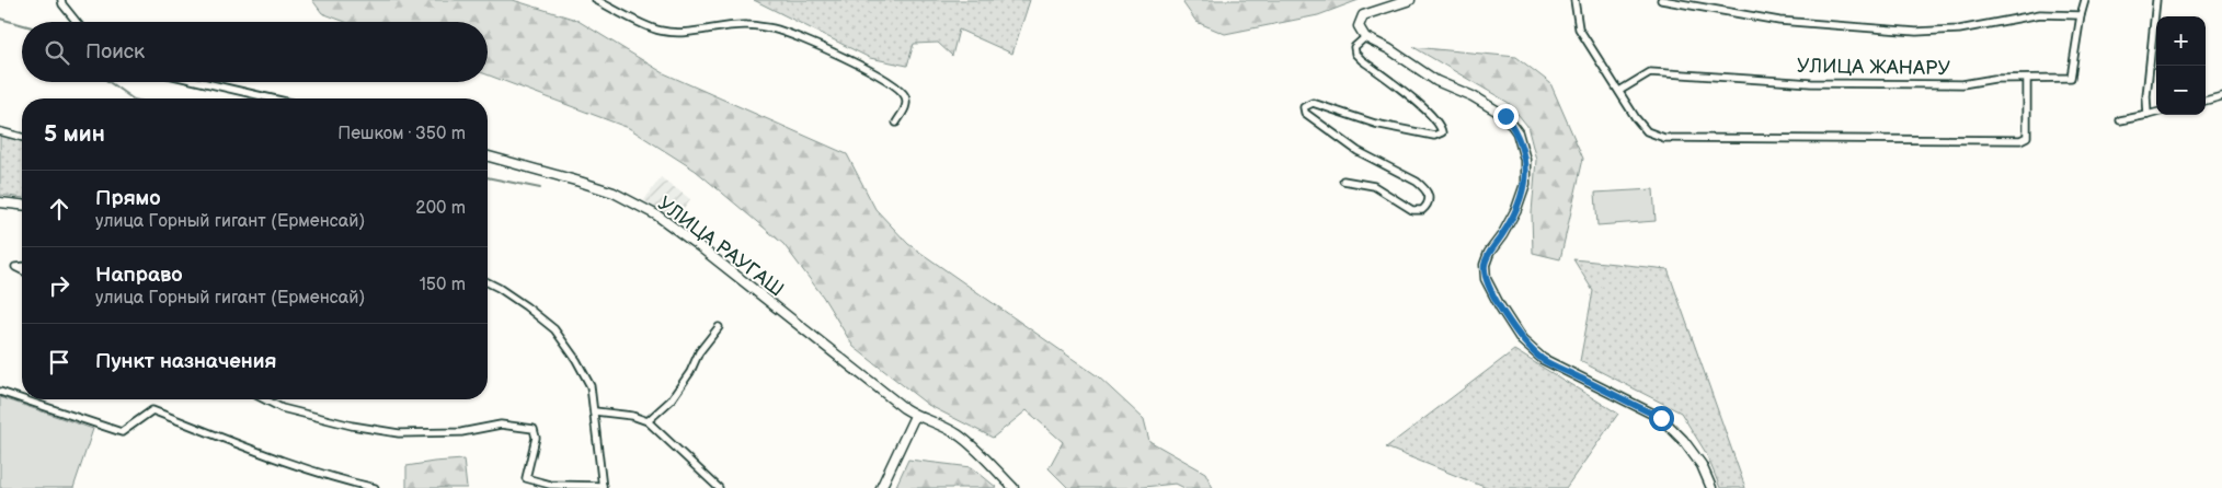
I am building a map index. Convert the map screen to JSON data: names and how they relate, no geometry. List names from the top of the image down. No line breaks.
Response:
{"streets":{"street":["УЛИЦА ЖАНАРУ","УЛИЦА РАУГАШ"]},"page":{"map_buttons":["+","−"],"search":"Поиск","heading":["5 мин","Пешком · 350 m"],"list":[["Прямо","улица Горный гигант (Ерменсай)","200 m"],["Направо","улица Горный гигант (Ерменсай)","150 m"],"Пункт назначения"]}}
